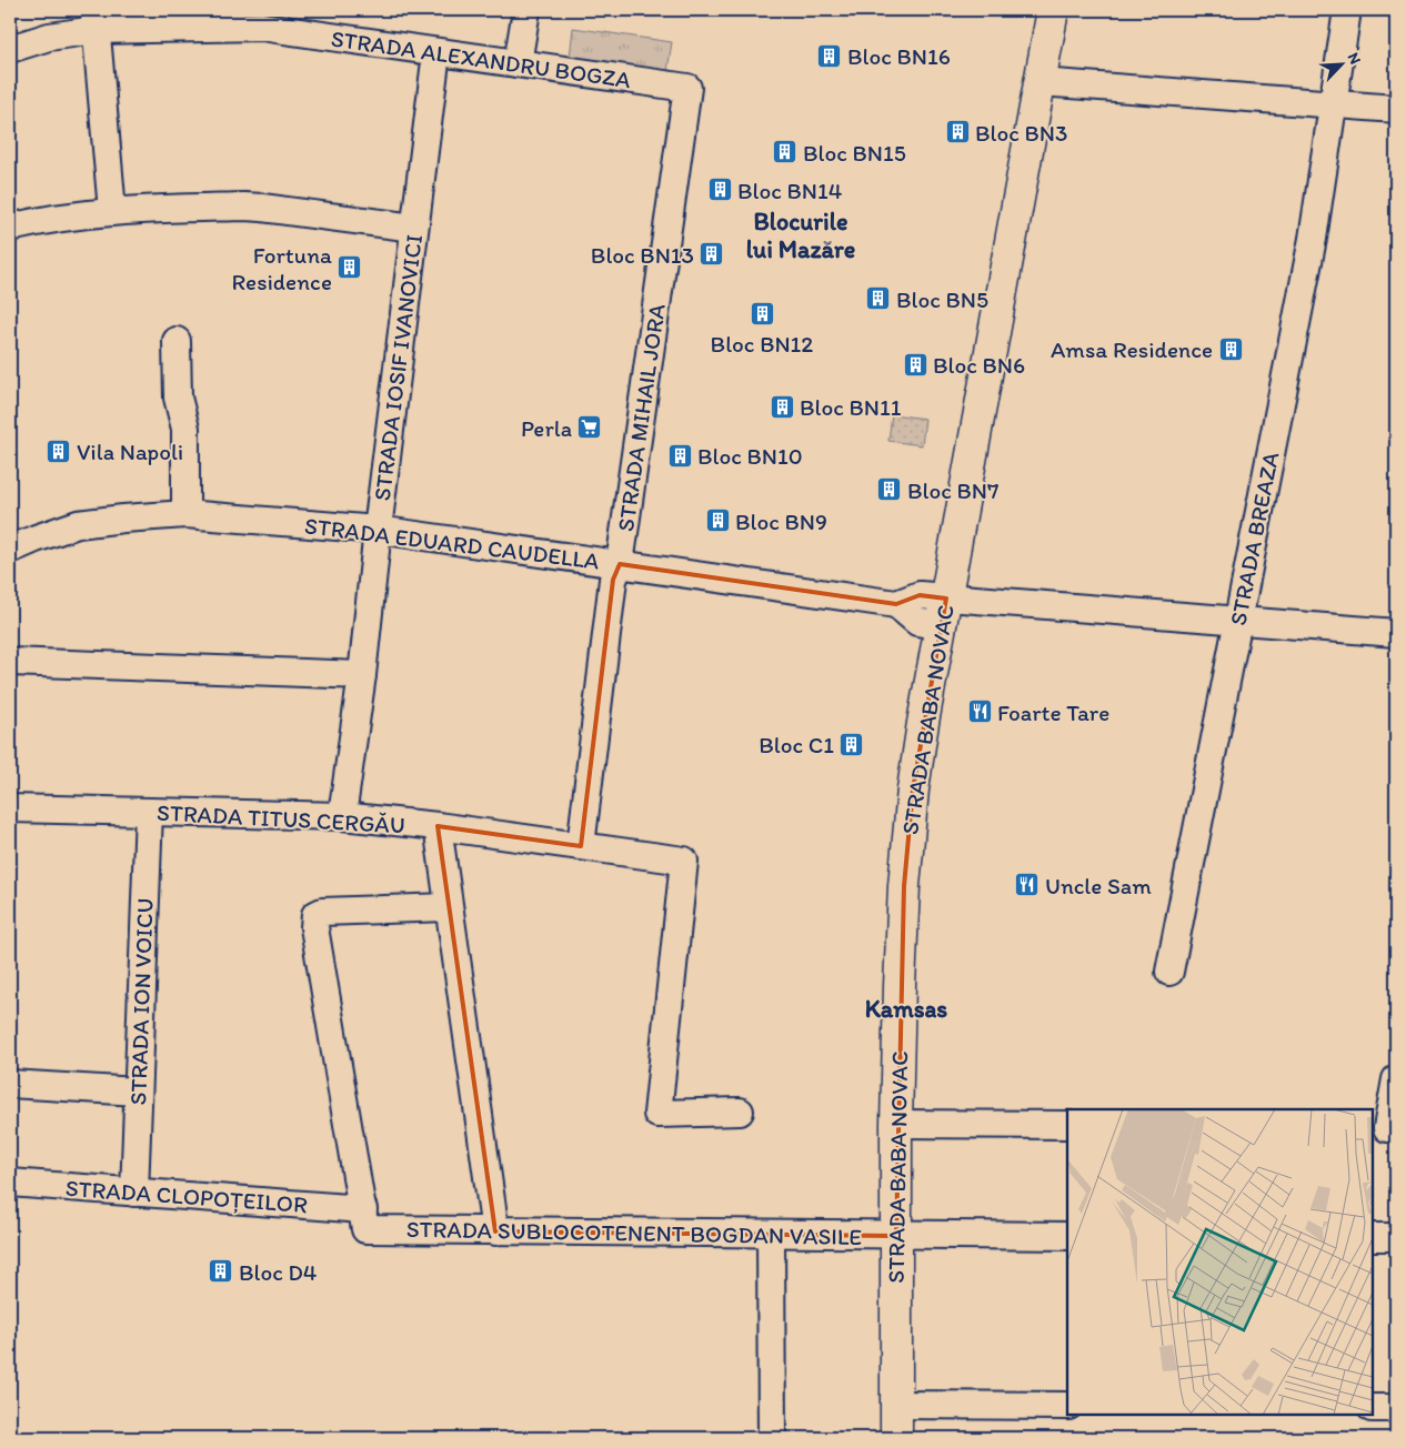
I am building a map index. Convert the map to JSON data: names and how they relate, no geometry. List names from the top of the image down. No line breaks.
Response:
{"streets":{"main road":["STRADA BABA NOVAC"],"street":["STRADA ALEXANDRU BOGZA","STRADA IOSIF IVANOVICI","STRADA MIHAIL JORA","STRADA BREAZA","STRADA EDUARD CAUDELLA","STRADA TITUS CERGĂU","STRADA ION VOICU","STRADA CLOPOȚEILOR","STRADA SUBLOCOTENENT BOGDAN VASILE"]},"crossings":[["STRADA ALEXANDRU BOGZA","STRADA IOSIF IVANOVICI"],["STRADA ALEXANDRU BOGZA","STRADA MIHAIL JORA"],["STRADA IOSIF IVANOVICI","STRADA EDUARD CAUDELLA"],["STRADA IOSIF IVANOVICI","STRADA TITUS CERGĂU"],["STRADA MIHAIL JORA","STRADA EDUARD CAUDELLA"],["STRADA MIHAIL JORA","STRADA TITUS CERGĂU"],["STRADA BREAZA","STRADA EDUARD CAUDELLA"],["STRADA EDUARD CAUDELLA","STRADA BABA NOVAC"],["STRADA BABA NOVAC","STRADA SUBLOCOTENENT BOGDAN VASILE"],["STRADA TITUS CERGĂU","STRADA ION VOICU"],["STRADA ION VOICU","STRADA CLOPOȚEILOR"],["STRADA CLOPOȚEILOR","STRADA SUBLOCOTENENT BOGDAN VASILE"]],"districts":["Blocurile lui Mazăre","Kamsas"],"places":{"building":["Bloc BN16","Bloc BN3","Bloc BN15","Bloc BN14","Bloc BN13","Fortuna Residence","Bloc BN5","Bloc BN12","Amsa Residence","Bloc BN6","Bloc BN11","Vila Napoli","Bloc BN10","Bloc BN7","Bloc BN9","Bloc C1","Bloc D4"],"supermarket":["Perla"],"restaurant":["Foarte Tare","Uncle Sam"]},"north":"top right"}
